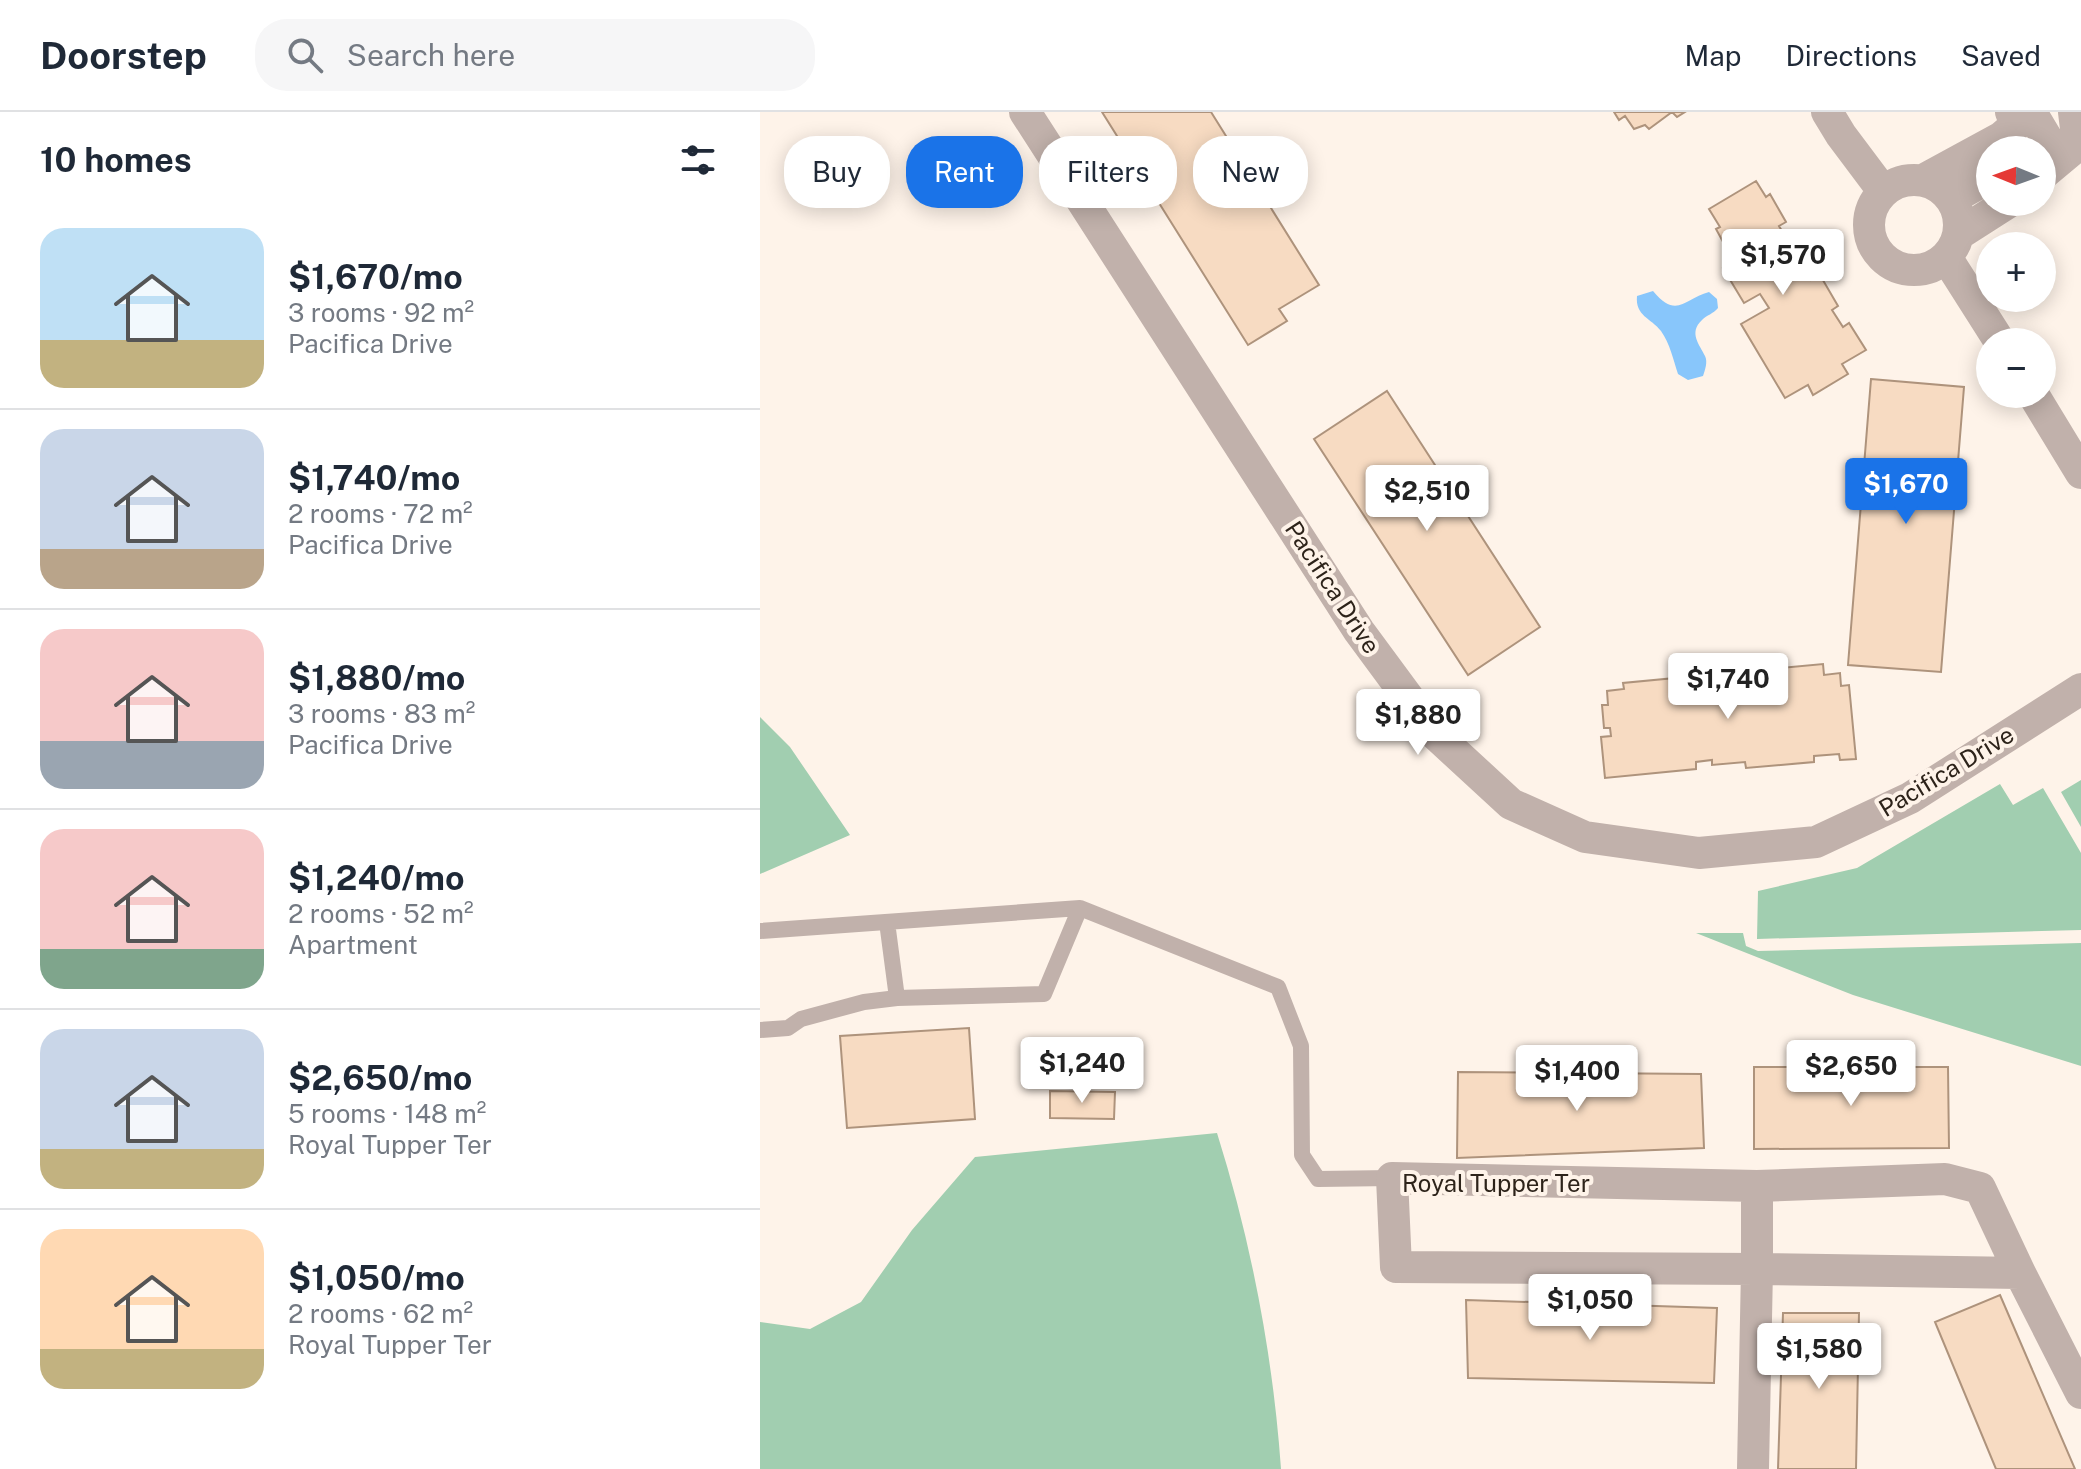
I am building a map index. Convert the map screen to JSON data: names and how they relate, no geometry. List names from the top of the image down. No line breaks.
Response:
{"streets":{"street":["Pacifica Drive","Royal Tupper Ter"]},"north":"left","page":{"header":"Doorstep","search":"Search here","nav":["Map","Directions","Saved"],"heading":"10 homes","map_buttons":["+","−"],"chip":["Buy","Rent","Filters","New"],"list":[{"name":"$1,670/mo","note":"3 rooms · 92 m² · Pacifica Drive"},{"name":"$1,740/mo","note":"2 rooms · 72 m² · Pacifica Drive"},{"name":"$1,880/mo","note":"3 rooms · 83 m² · Pacifica Drive"},{"name":"$1,240/mo","note":"2 rooms · 52 m² · Apartment"},{"name":"$2,650/mo","note":"5 rooms · 148 m² · Royal Tupper Ter"},{"name":"$1,050/mo","note":"2 rooms · 62 m² · Royal Tupper Ter"}],"price":["$1,570","$1,670","$2,510","$1,740","$1,880","$1,240","$2,650","$1,400","$1,050","$1,580"]}}
